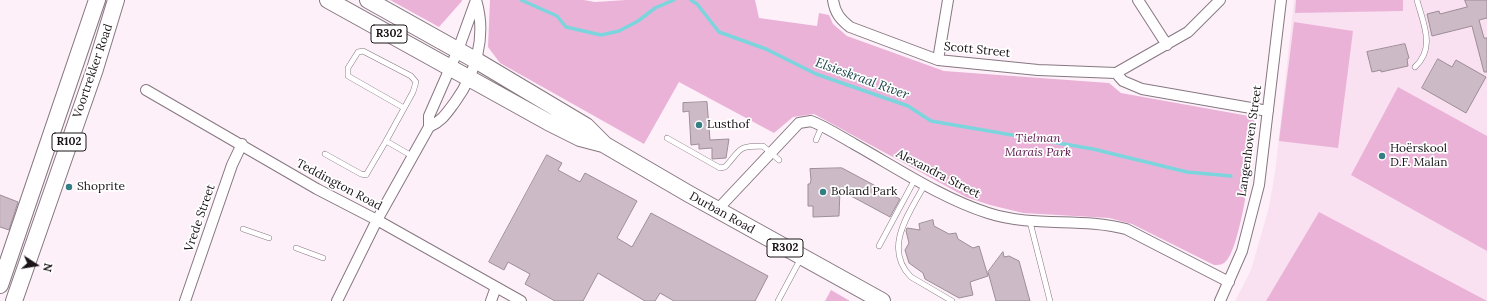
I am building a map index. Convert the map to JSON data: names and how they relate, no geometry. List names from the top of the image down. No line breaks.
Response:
{"streets":{"main road":["R302","Voortrekker Road","R102","Durban Road"],"street":["Scott Street","Langenhoven Street","Alexandra Street","Teddington Road","Vrede Street"]},"crossings":[["Langenhoven Street","Alexandra Street"],["Alexandra Street","Durban Road"],["Teddington Road","Vrede Street"]],"water":["Elsieskraal River"],"parks":["Tielman Marais Park"],"places":["Lusthof","Hoërskool D.F. Malan","Shoprite","Boland Park"],"north":"right"}
